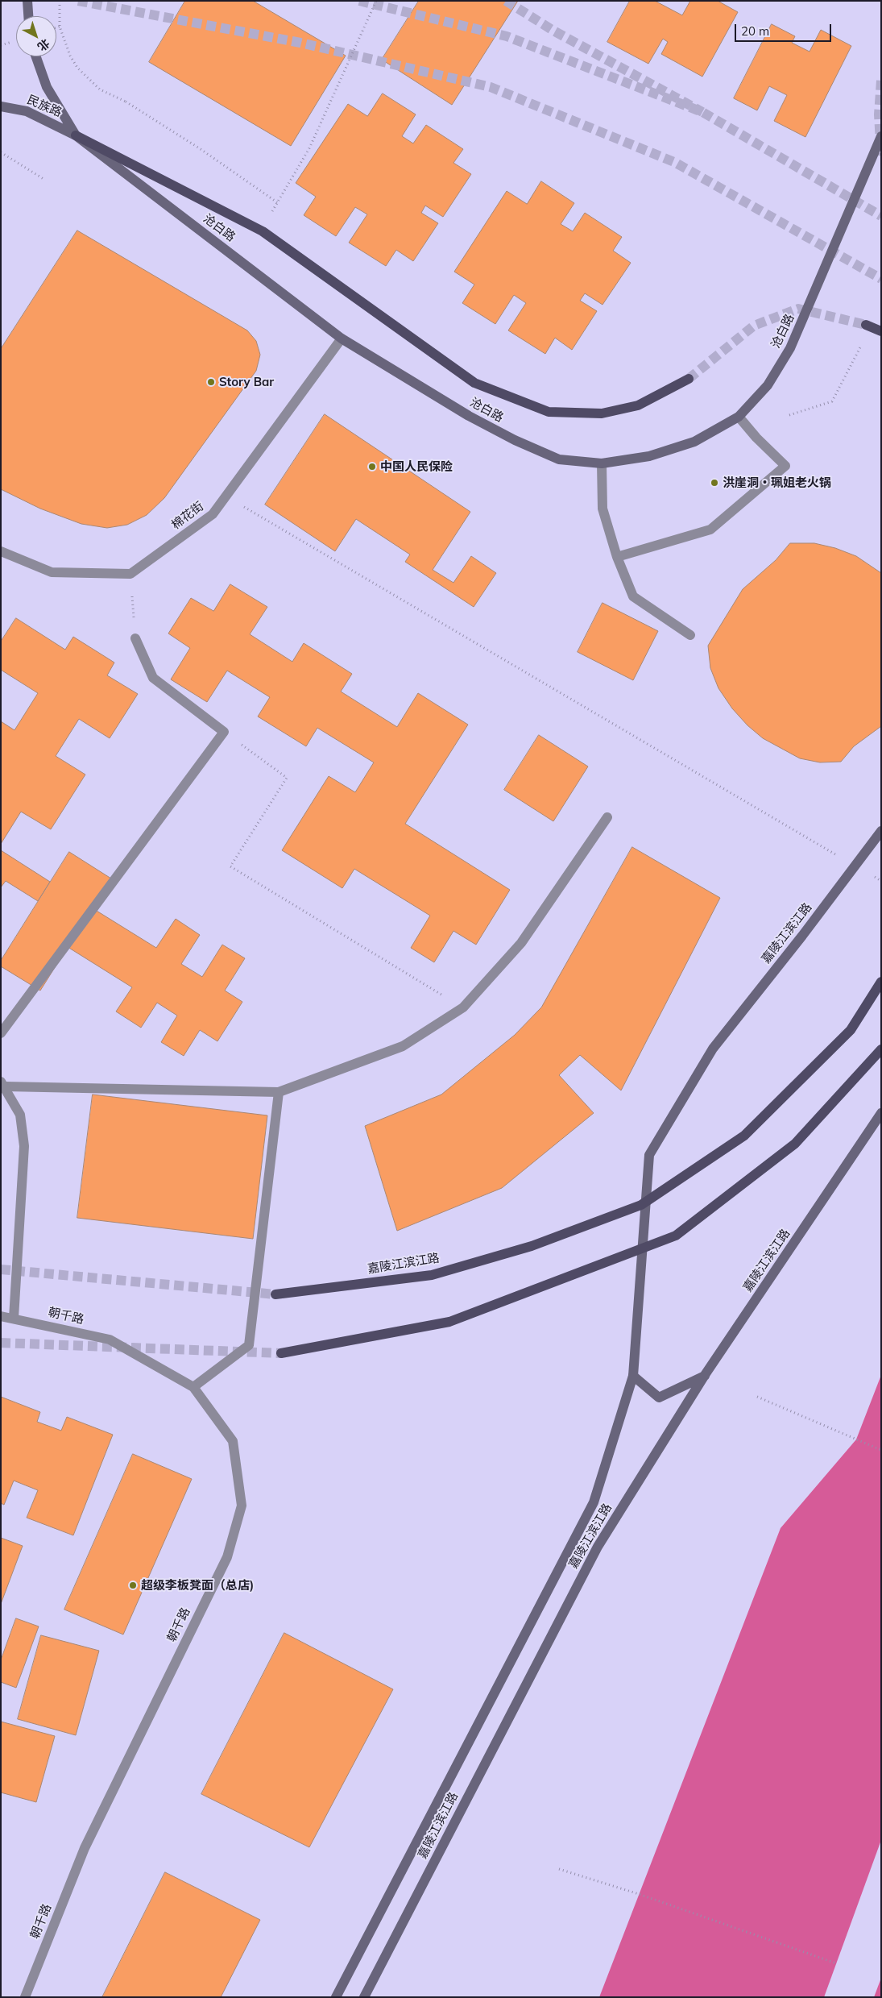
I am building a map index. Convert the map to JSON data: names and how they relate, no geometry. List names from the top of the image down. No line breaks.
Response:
{"streets":{"main road":["民族路","沧白路","嘉陵江滨江路"],"street":["棉花街","朝千路"]},"crossings":[["民族路","沧白路"],["沧白路","棉花街"]],"places":["Story Bar","中国人民保险","洪崖洞‧珮姐老火锅","超级李板凳面（总店)"],"scale_bar":"20 m","north":"bottom right"}
